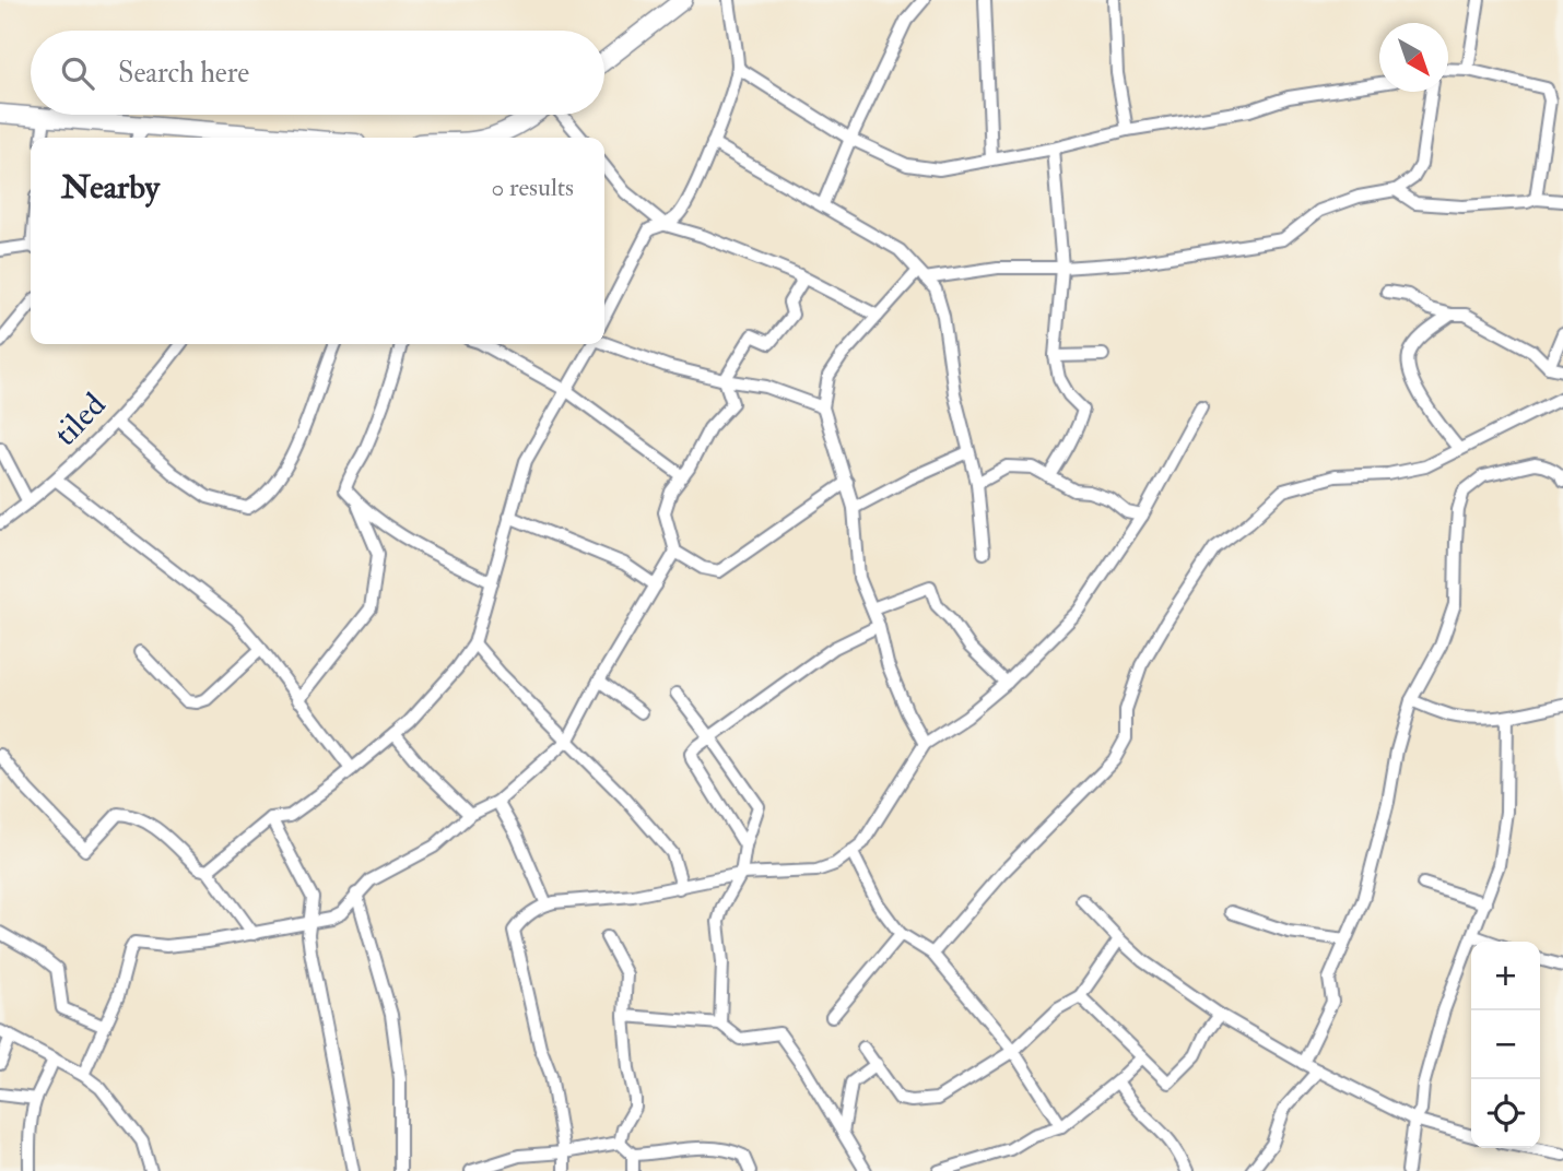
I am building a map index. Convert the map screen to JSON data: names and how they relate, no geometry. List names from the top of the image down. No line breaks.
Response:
{"streets":{"street":["tiled"]},"north":"bottom right","page":{"search":"Search here","heading":["Nearby","0 results"],"map_buttons":["+","−"]}}
